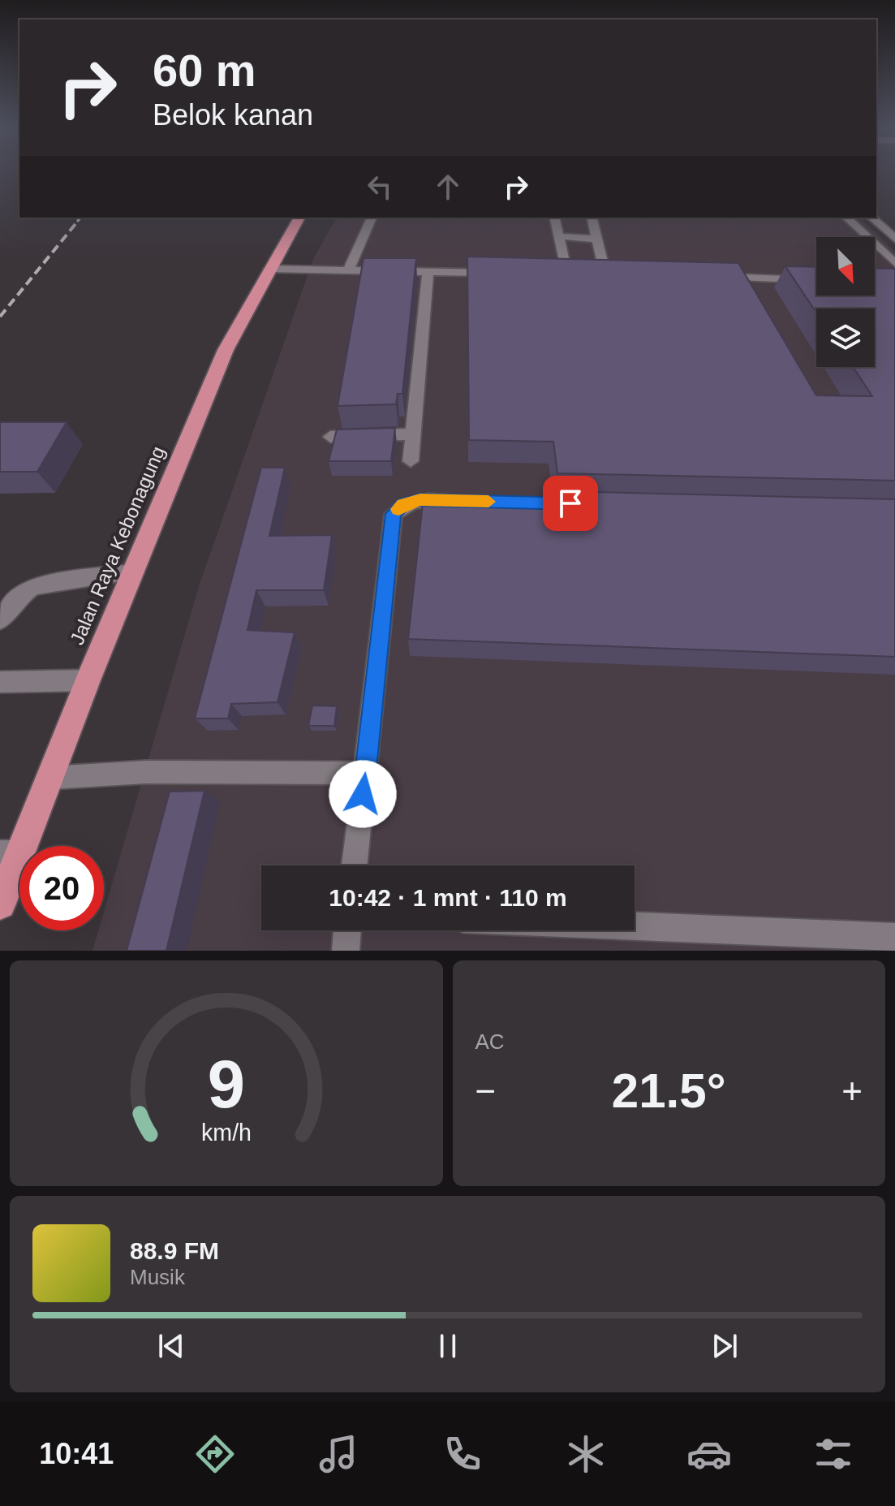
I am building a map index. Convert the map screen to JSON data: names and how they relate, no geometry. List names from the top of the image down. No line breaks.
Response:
{"streets":{"highway":["Jalan Raya Kebonagung"]},"north":"bottom right","page":{"turn":["60 m","Belok kanan"],"limit":"20","trip":"10:42 · 1 mnt · 110 m","tile":"AC","heat":["−","21.5°","+"],"song":["88.9 FM","Musik"],"tabs":"10:41","gauge":["9","km/h"]}}
